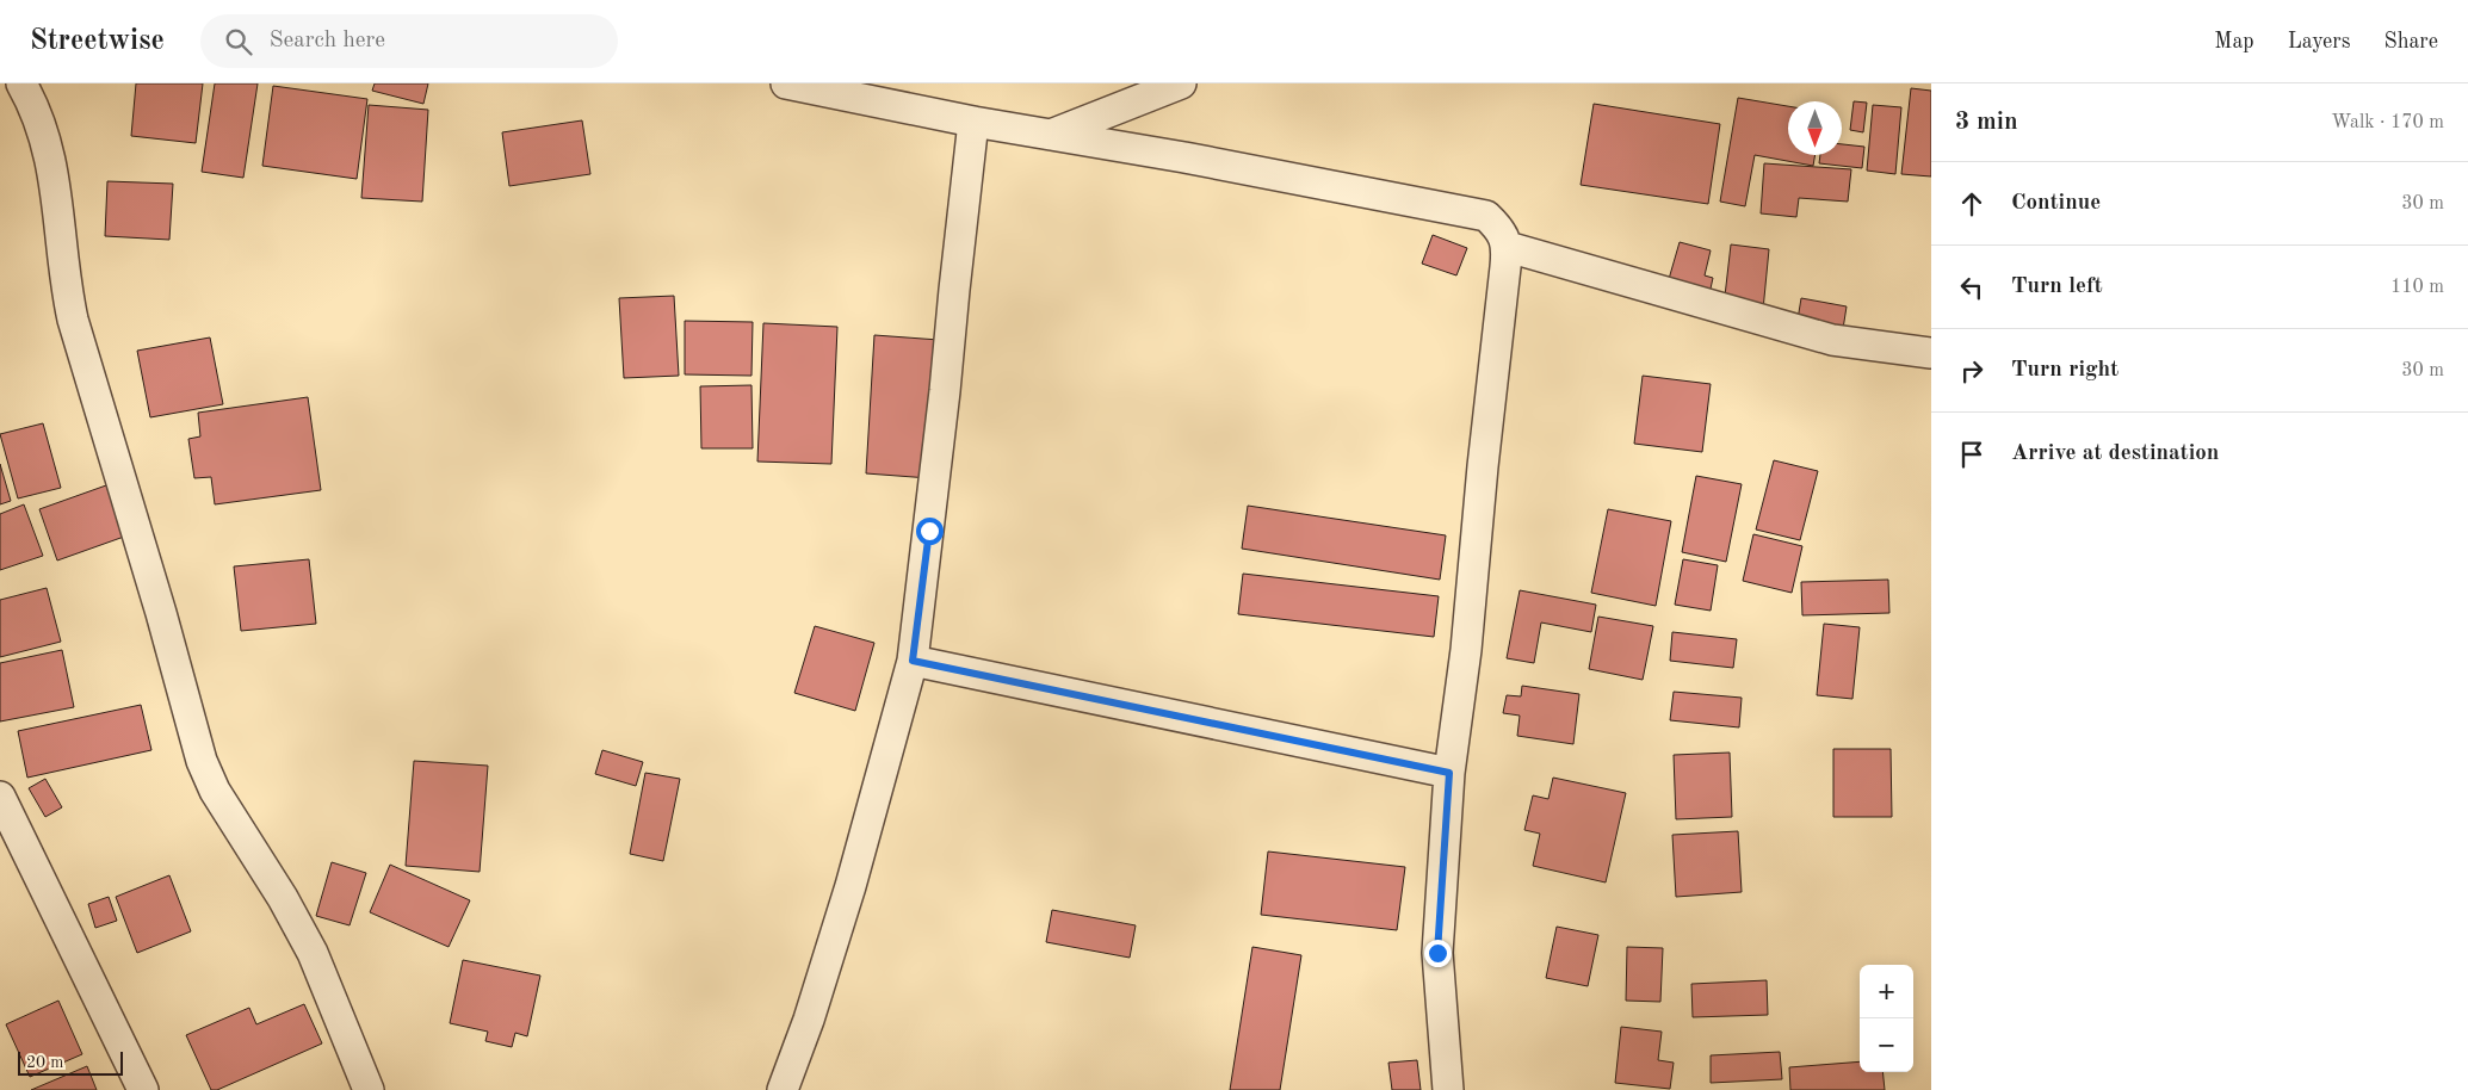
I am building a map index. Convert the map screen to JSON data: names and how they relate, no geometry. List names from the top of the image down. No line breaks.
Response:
{"scale_bar":"20 m","north":"bottom","page":{"header":"Streetwise","search":"Search here","nav":["Map","Layers","Share"],"heading":["3 min","Walk · 170 m"],"list":[["Continue","30 m"],["Turn left","110 m"],["Turn right","30 m"],"Arrive at destination"],"map_buttons":["+","−"],"scale":"20 m"}}
